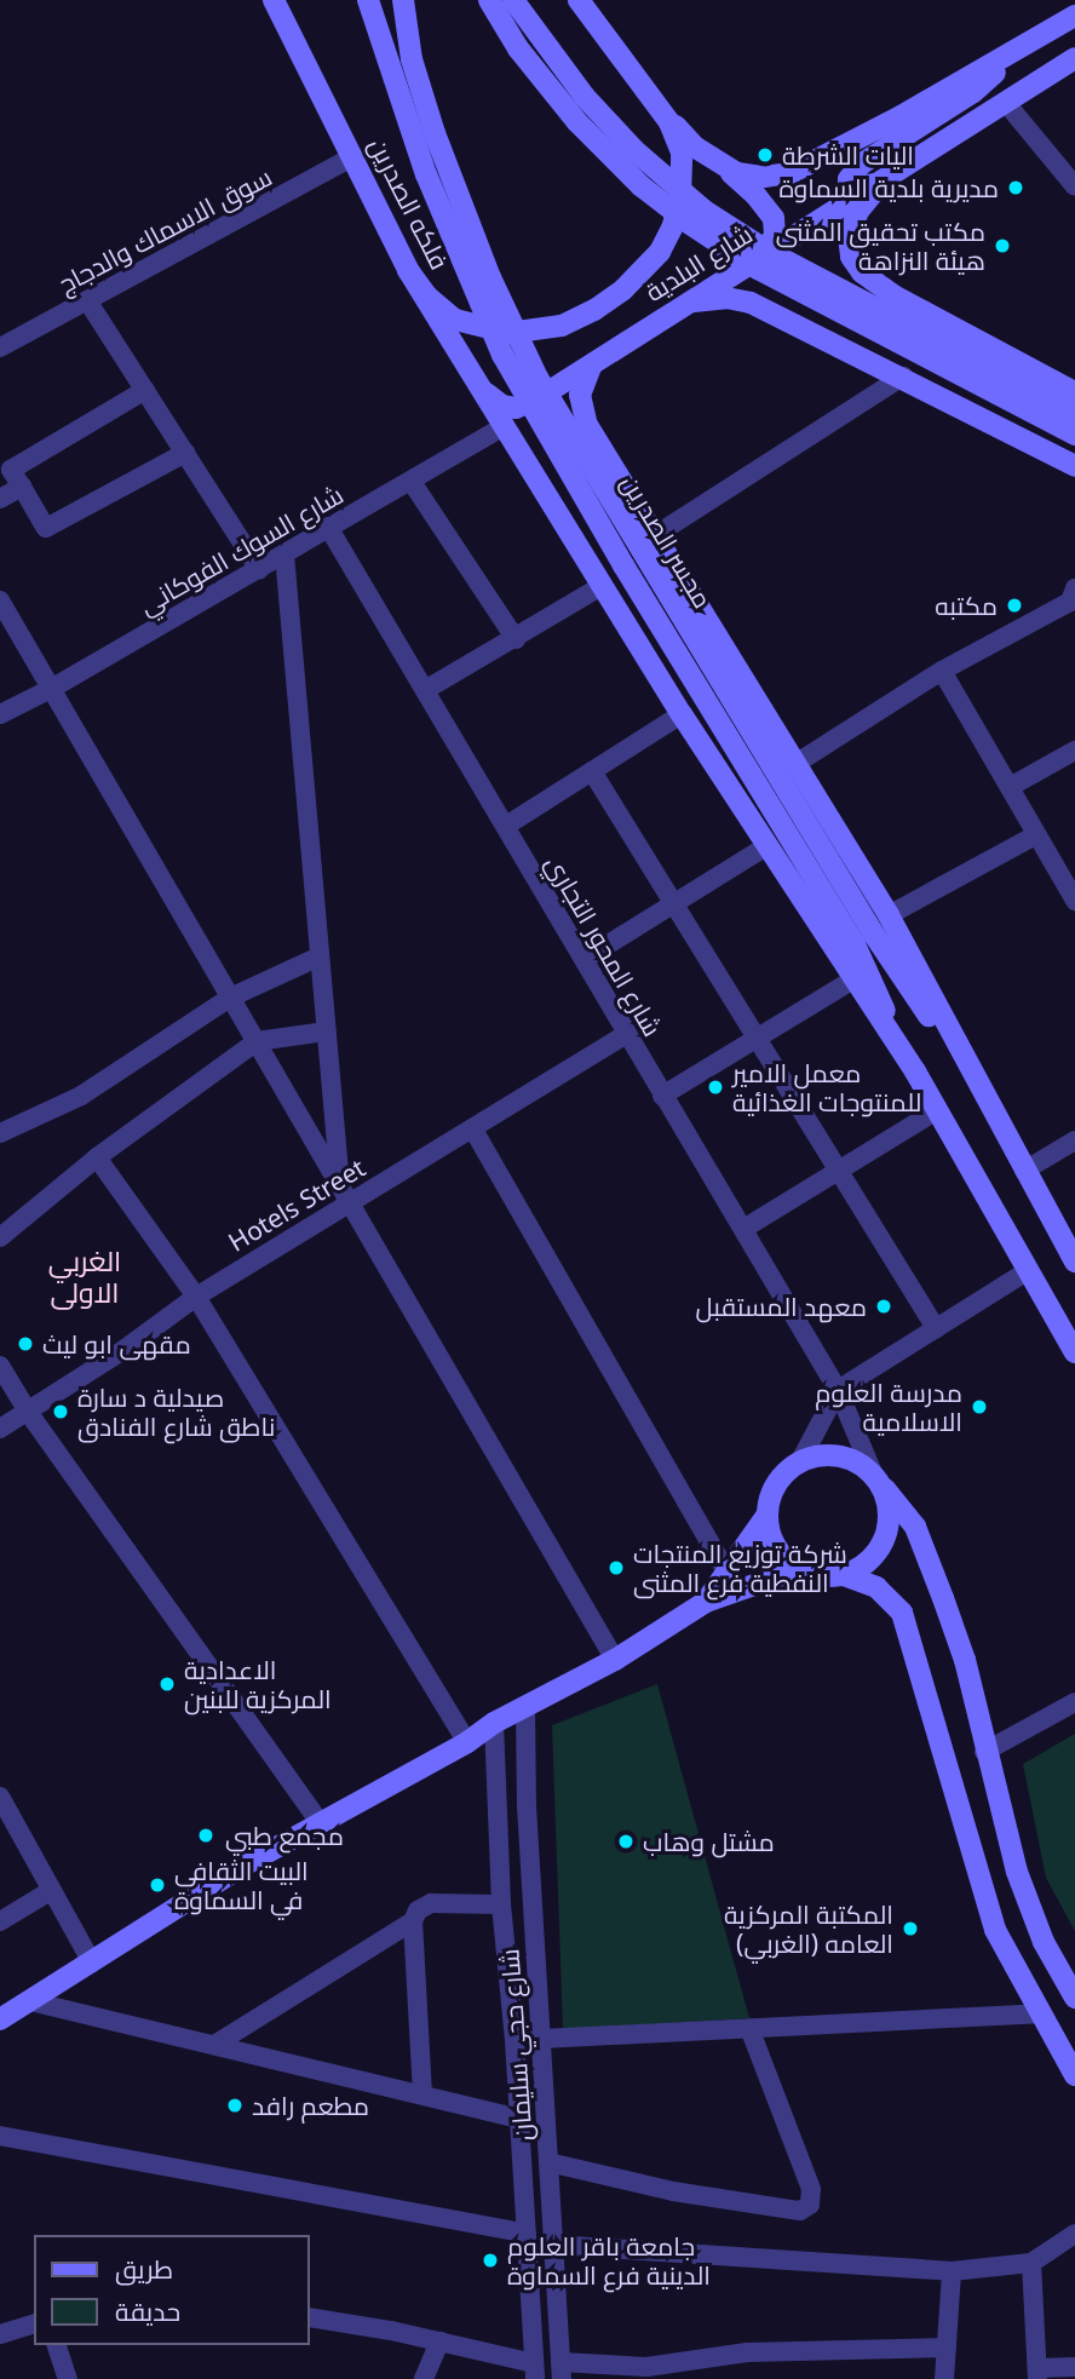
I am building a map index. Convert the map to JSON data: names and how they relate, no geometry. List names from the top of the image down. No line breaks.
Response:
{"streets":{"main road":["فلكه الصدرين","شارع البلدية","مجسر الصدرين"],"street":["سوق الاسماك والدجاج","شارع السوك الفوكاني","شارع المحور التجاري","Hotels Street","شارع حجي سليمان"]},"crossings":[["فلكه الصدرين","سوق الاسماك والدجاج"],["شارع السوك الفوكاني","شارع المحور التجاري"],["شارع المحور التجاري","Hotels Street"]],"districts":["الغربي الاولى"],"places":["اليات الشرطة","مديرية بلدية السماوة","مكتب تحقيق المثنى هيئة النزاهة","مكتبه","معمل الامير للمنتوجات الغذائية","معهد المستقبل","مقهى ابو ليث","مدرسة العلوم الاسلامية","صيدلية د سارة ناطق شارع الفنادق","شركة توزيع المنتجات النفطية فرع المثنى","الاعدادية المركزية للبنين","مجمع طبي","مشتل وهاب","البيت الثقافي في السماوة","المكتبة المركزية العامه (الغربي)","مطعم رافد","جامعة باقر العلوم الدينية فرع السماوة"],"legend":["طريق","حديقة"]}
